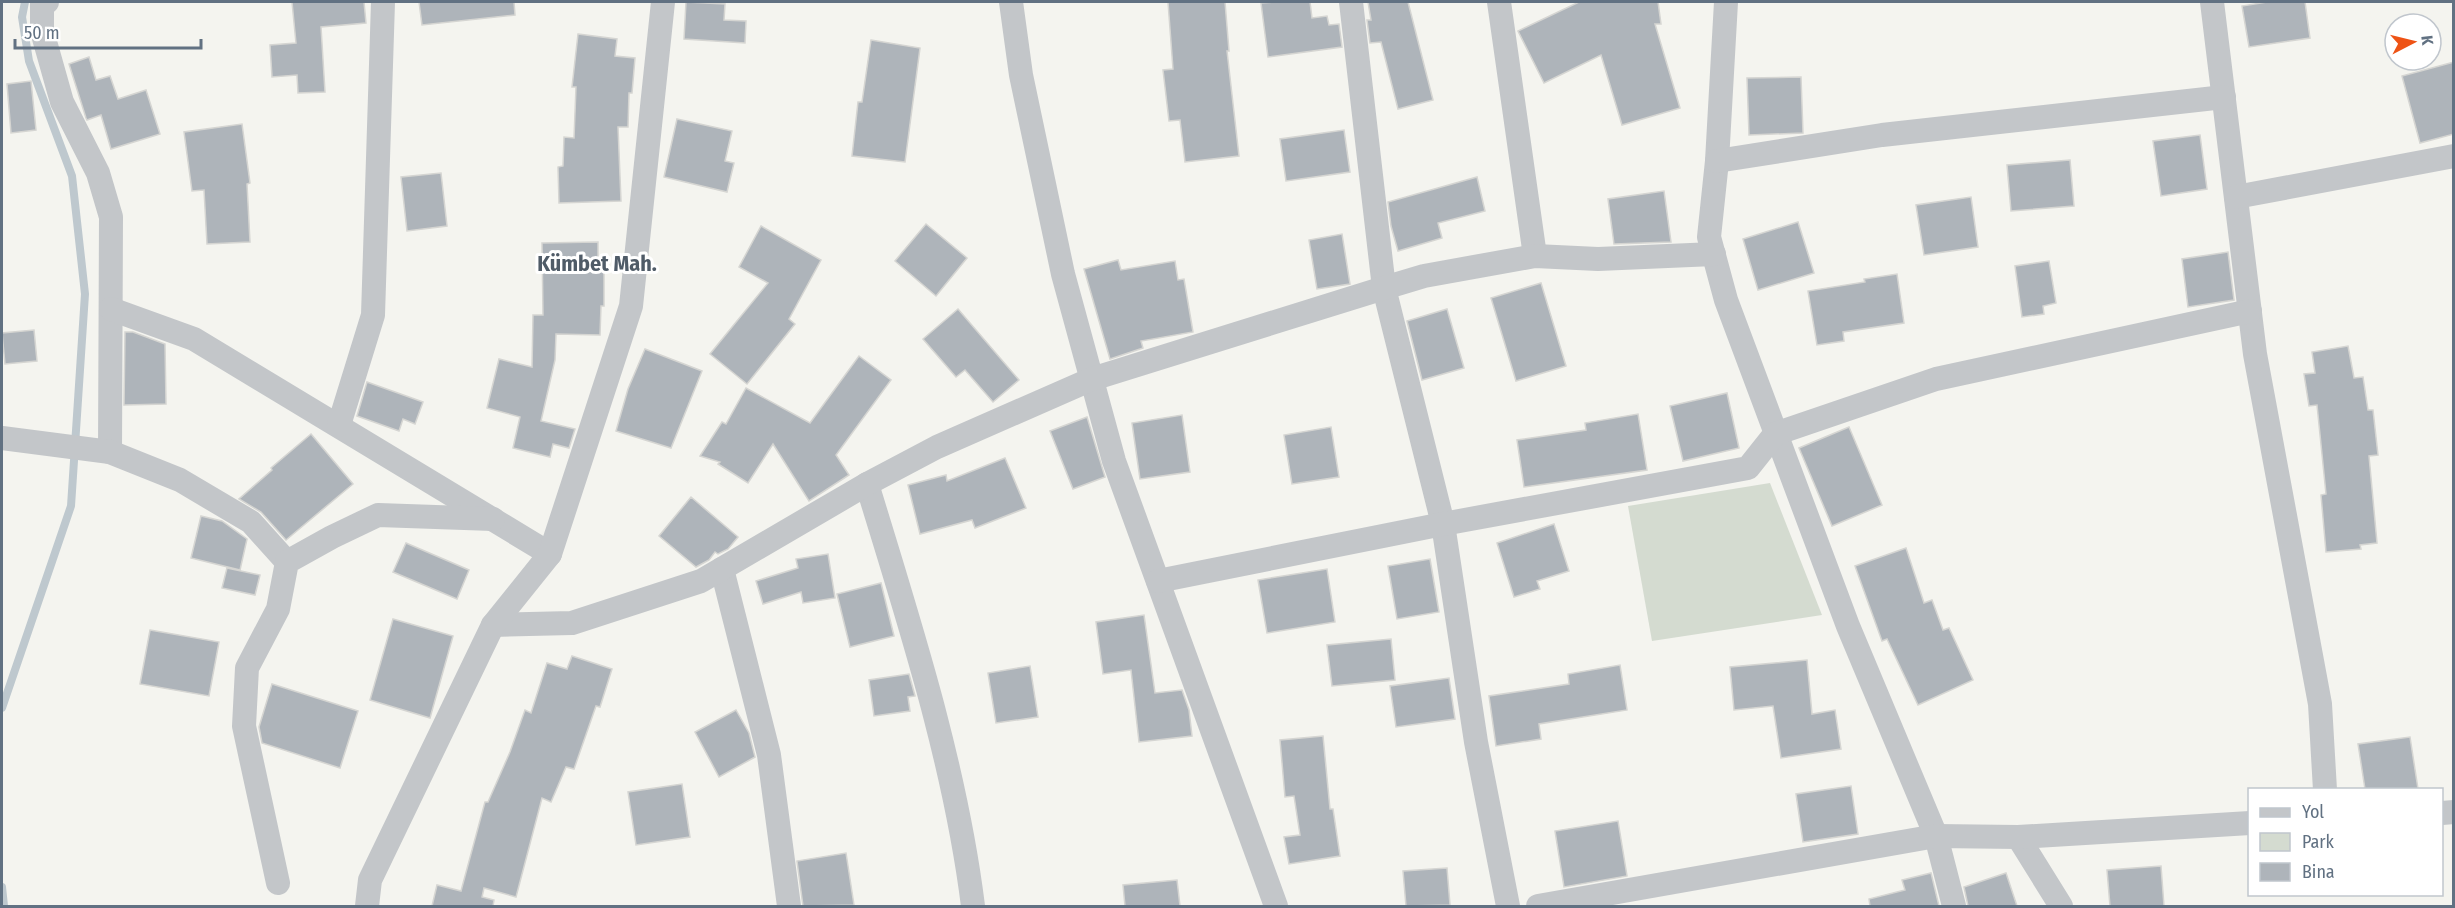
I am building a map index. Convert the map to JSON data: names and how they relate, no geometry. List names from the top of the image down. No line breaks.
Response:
{"districts":["Kümbet Mah."],"legend":["Yol","Park","Bina"],"scale_bar":"50 m","north":"right"}
